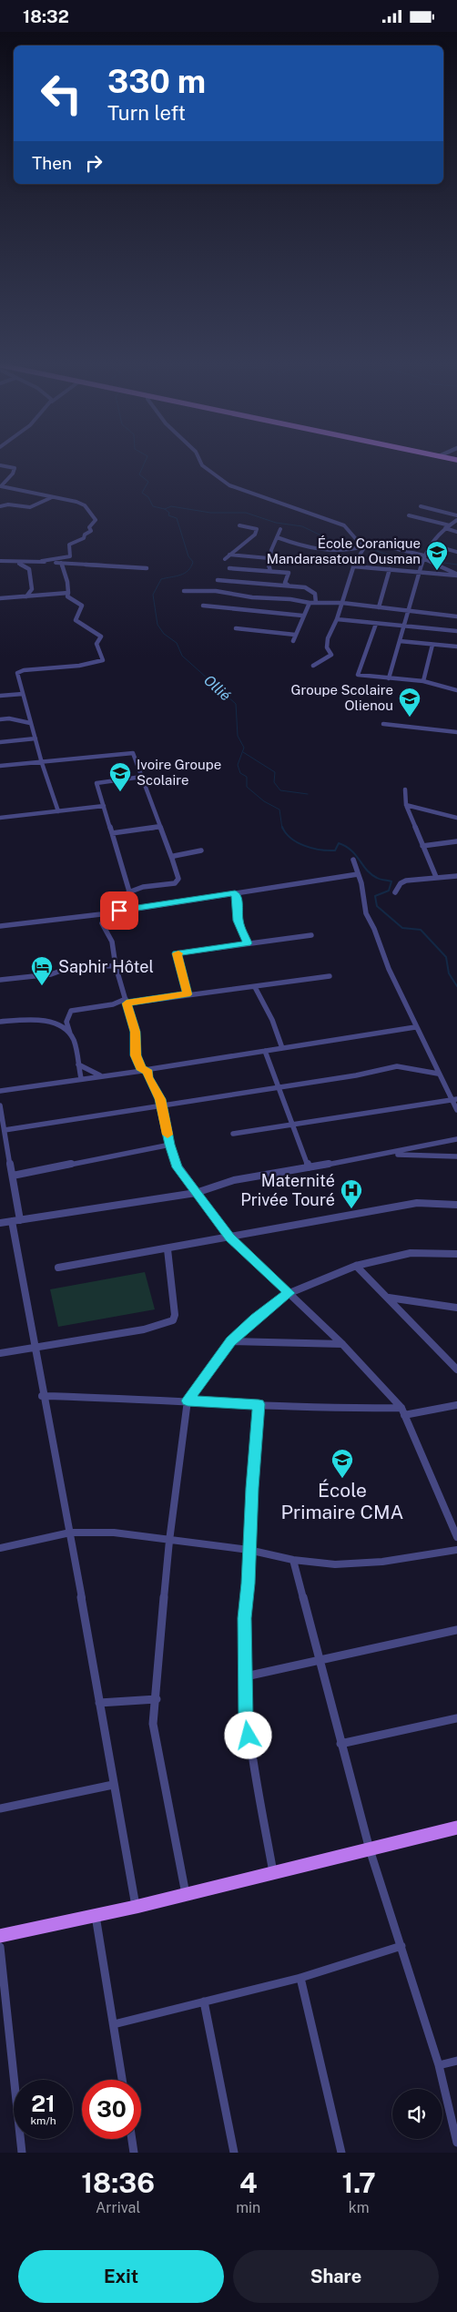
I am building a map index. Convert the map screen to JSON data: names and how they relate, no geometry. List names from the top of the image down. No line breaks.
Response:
{"water":["Ollié"],"places":{"school or university":["École Coranique Mandarasatoun Ousman","Groupe Scolaire Olienou","Ivoire Groupe Scolaire","École Primaire CMA"],"hotel":["Saphir Hôtel"],"hospital":["Maternité Privée Touré"]},"page":{"status":"18:32","turn":["330 m","Turn left"],"then":"Then","speed":"21 km/h","limit":"30","eta":["18:36","Arrival","4","min","1.7","km"],"buttons":["Exit","Share"]}}
